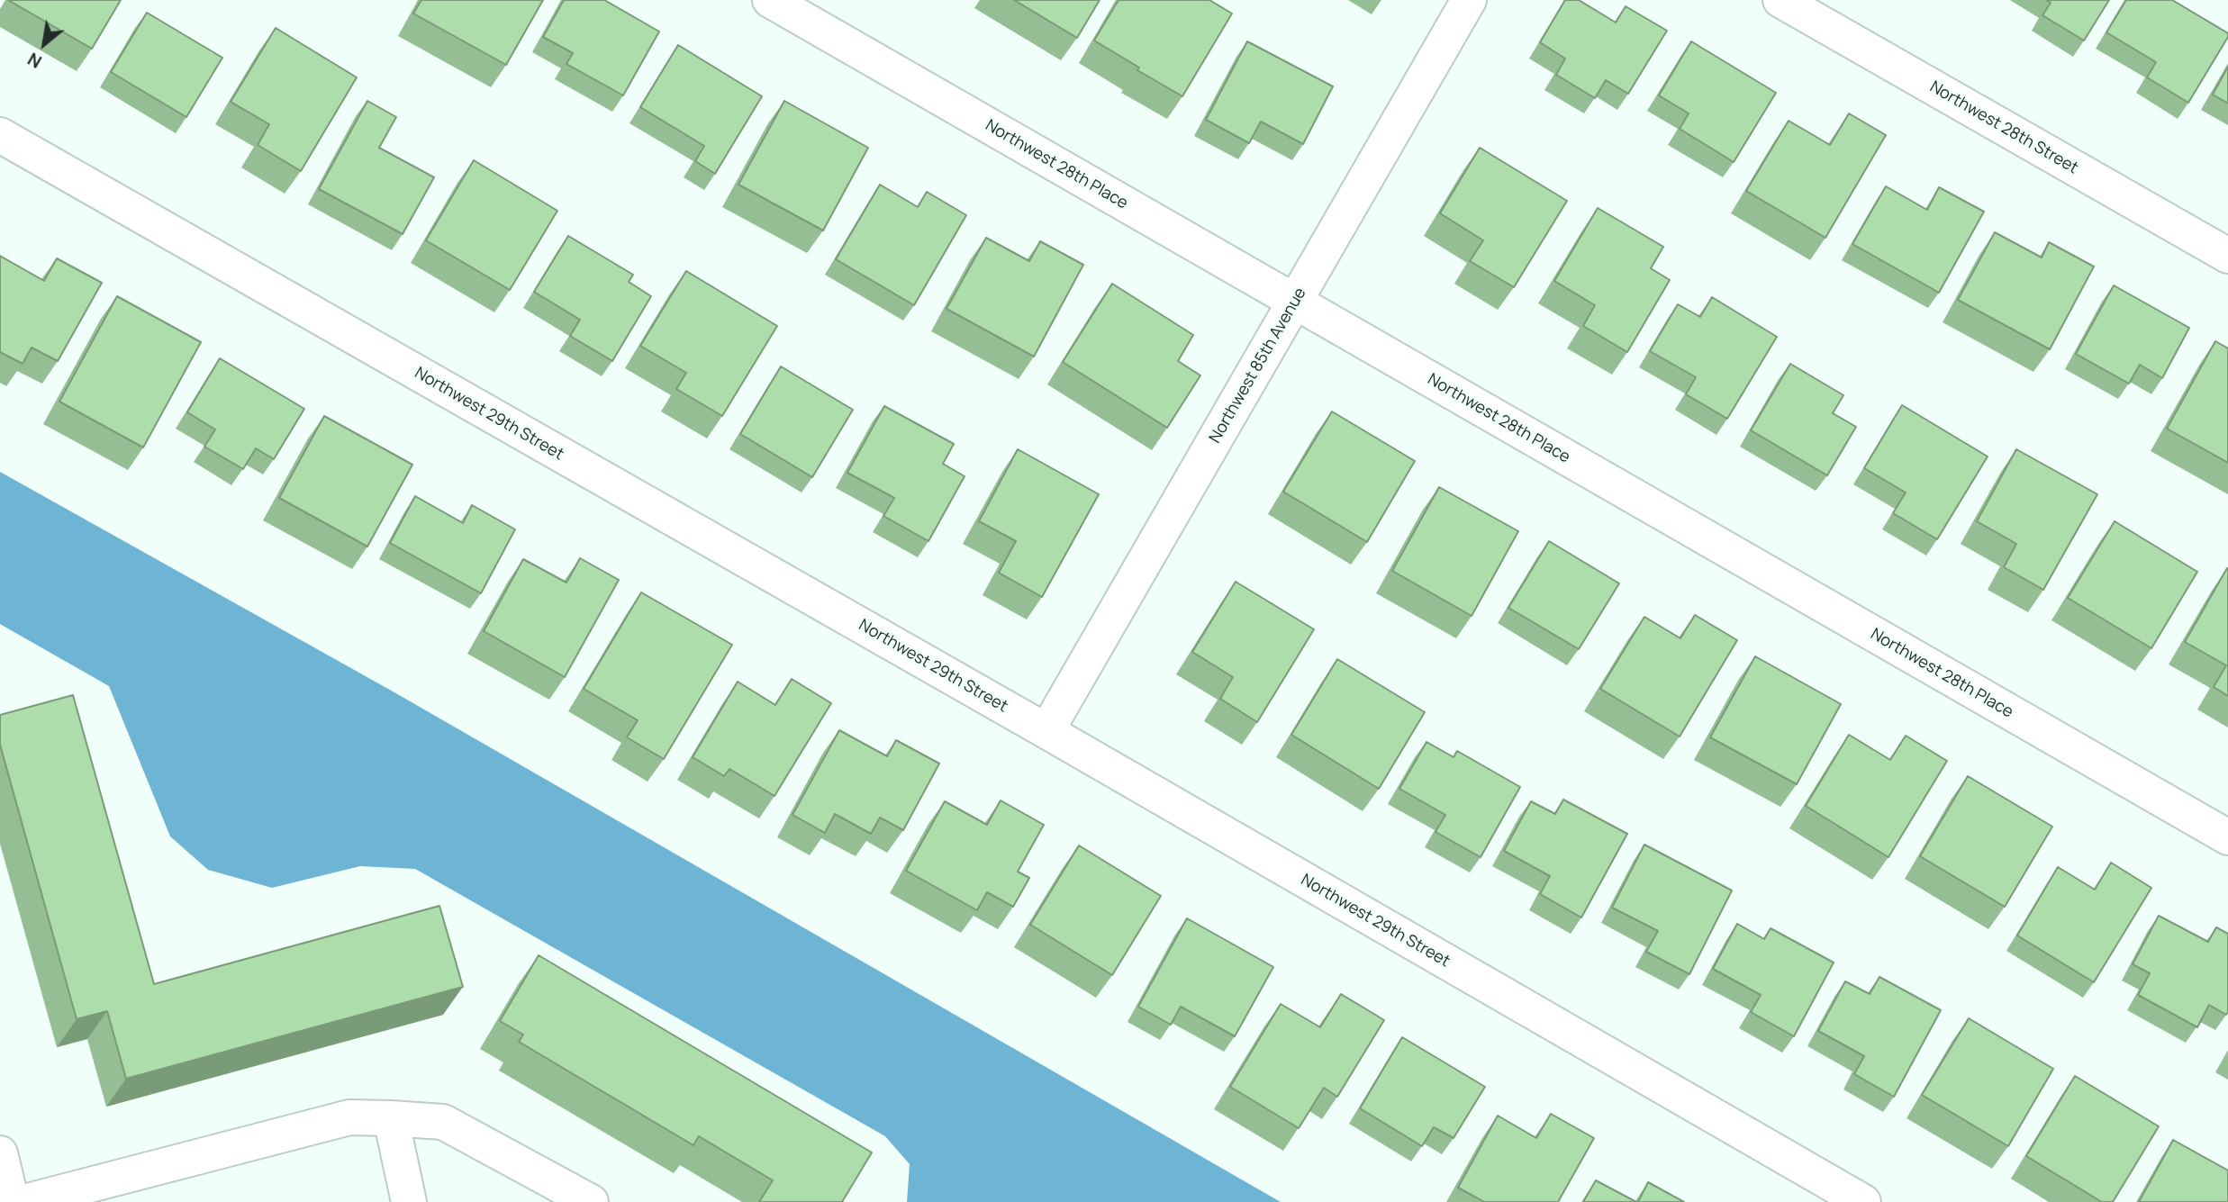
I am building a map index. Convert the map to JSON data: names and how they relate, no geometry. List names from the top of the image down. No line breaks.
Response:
{"streets":{"street":["Northwest 28th Street","Northwest 28th Place","Northwest 85th Avenue","Northwest 29th Street"]},"crossings":[["Northwest 28th Place","Northwest 85th Avenue"],["Northwest 85th Avenue","Northwest 29th Street"]],"north":"bottom left"}
